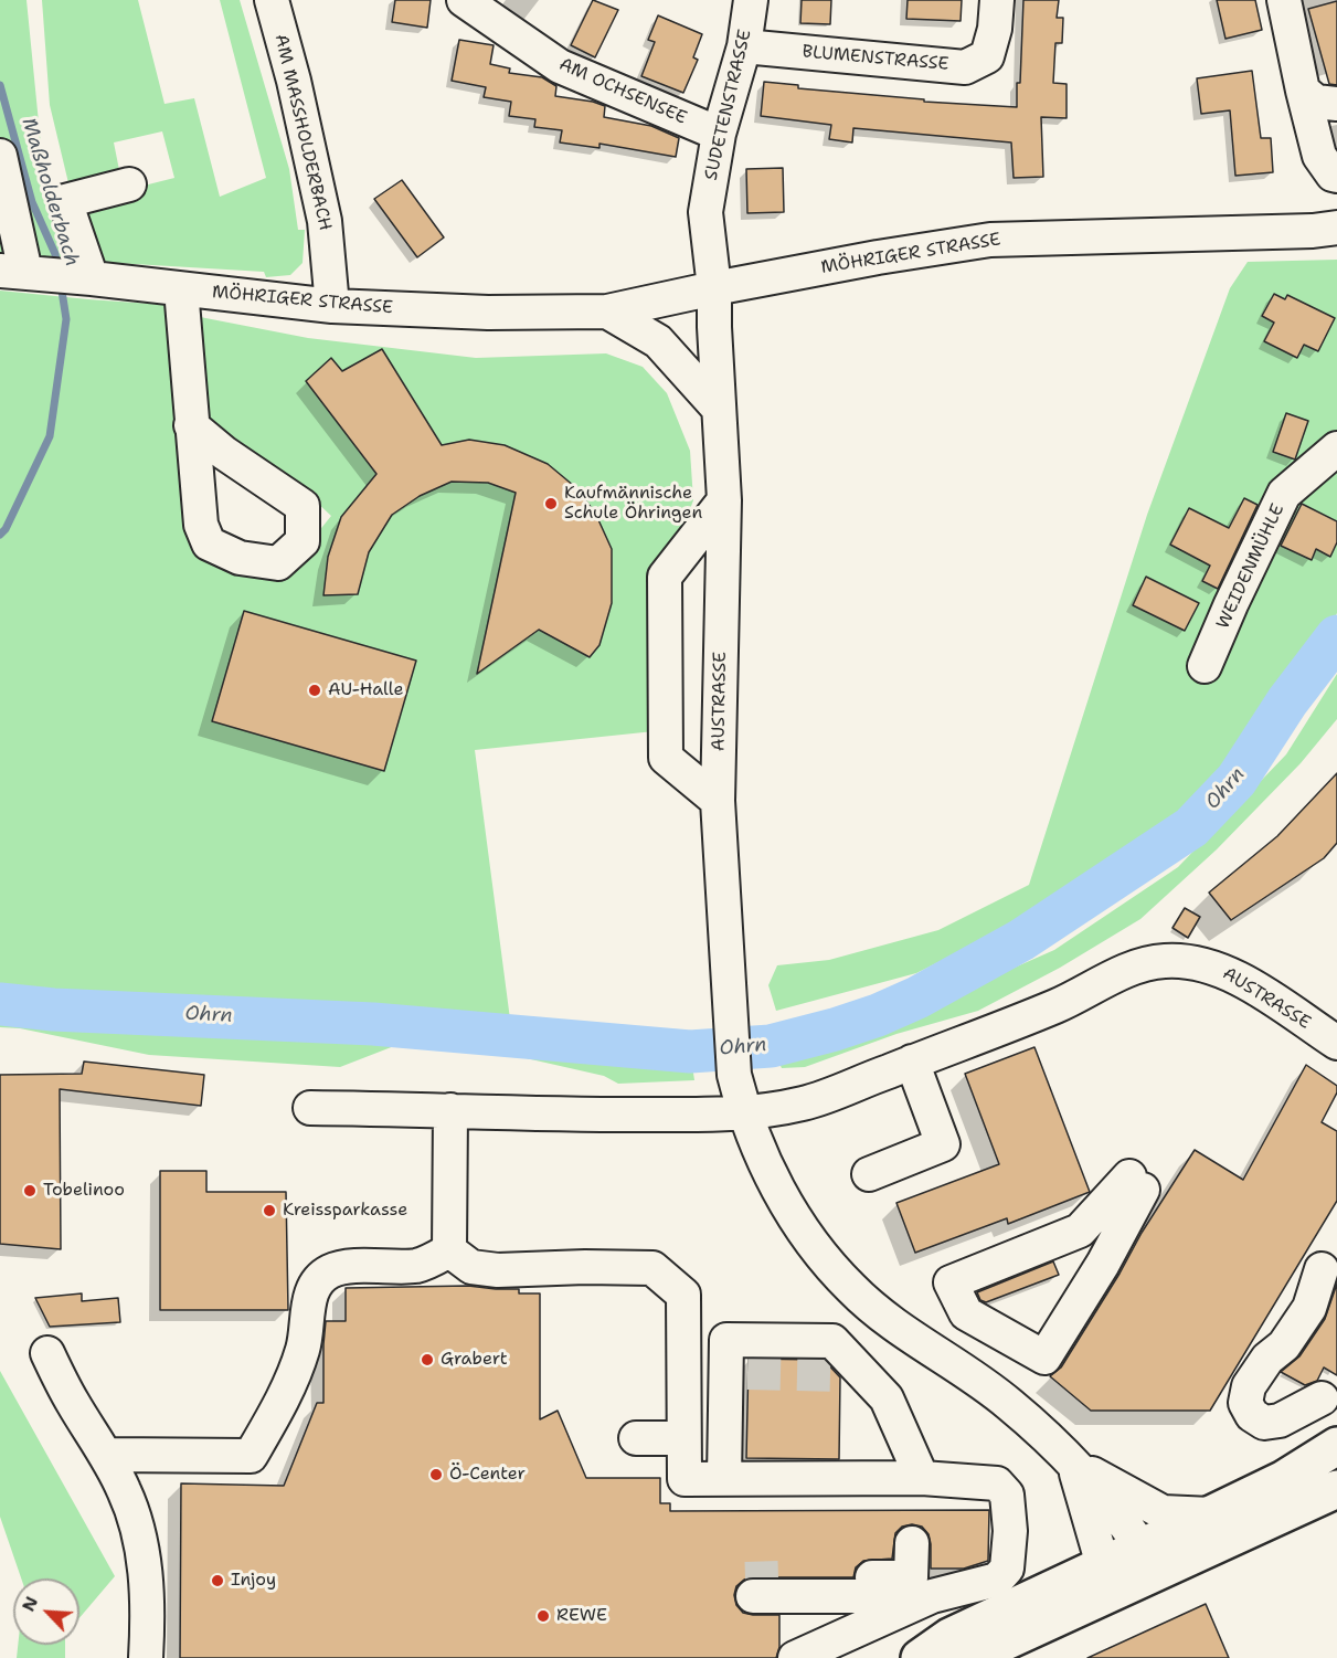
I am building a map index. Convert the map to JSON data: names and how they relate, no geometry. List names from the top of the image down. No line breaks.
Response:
{"streets":{"street":["BLUMENSTRASSE","AM OCHSENSEE","SUDETENSTRASSE","AM MASSHOLDERBACH","MÖHRIGER STRASSE","WEIDENMÜHLE","AUSTRASSE"]},"crossings":[["BLUMENSTRASSE","SUDETENSTRASSE"],["AM OCHSENSEE","SUDETENSTRASSE"],["SUDETENSTRASSE","MÖHRIGER STRASSE"],["SUDETENSTRASSE","AUSTRASSE"],["AM MASSHOLDERBACH","MÖHRIGER STRASSE"],["MÖHRIGER STRASSE","AUSTRASSE"]],"water":["Maßholderbach","Ohrn"],"places":["Kaufmännische Schule Öhringen","AU-Halle","Tobelinoo","Kreissparkasse","Grabert","Ö-Center","Injoy","REWE"],"north":"top left"}
